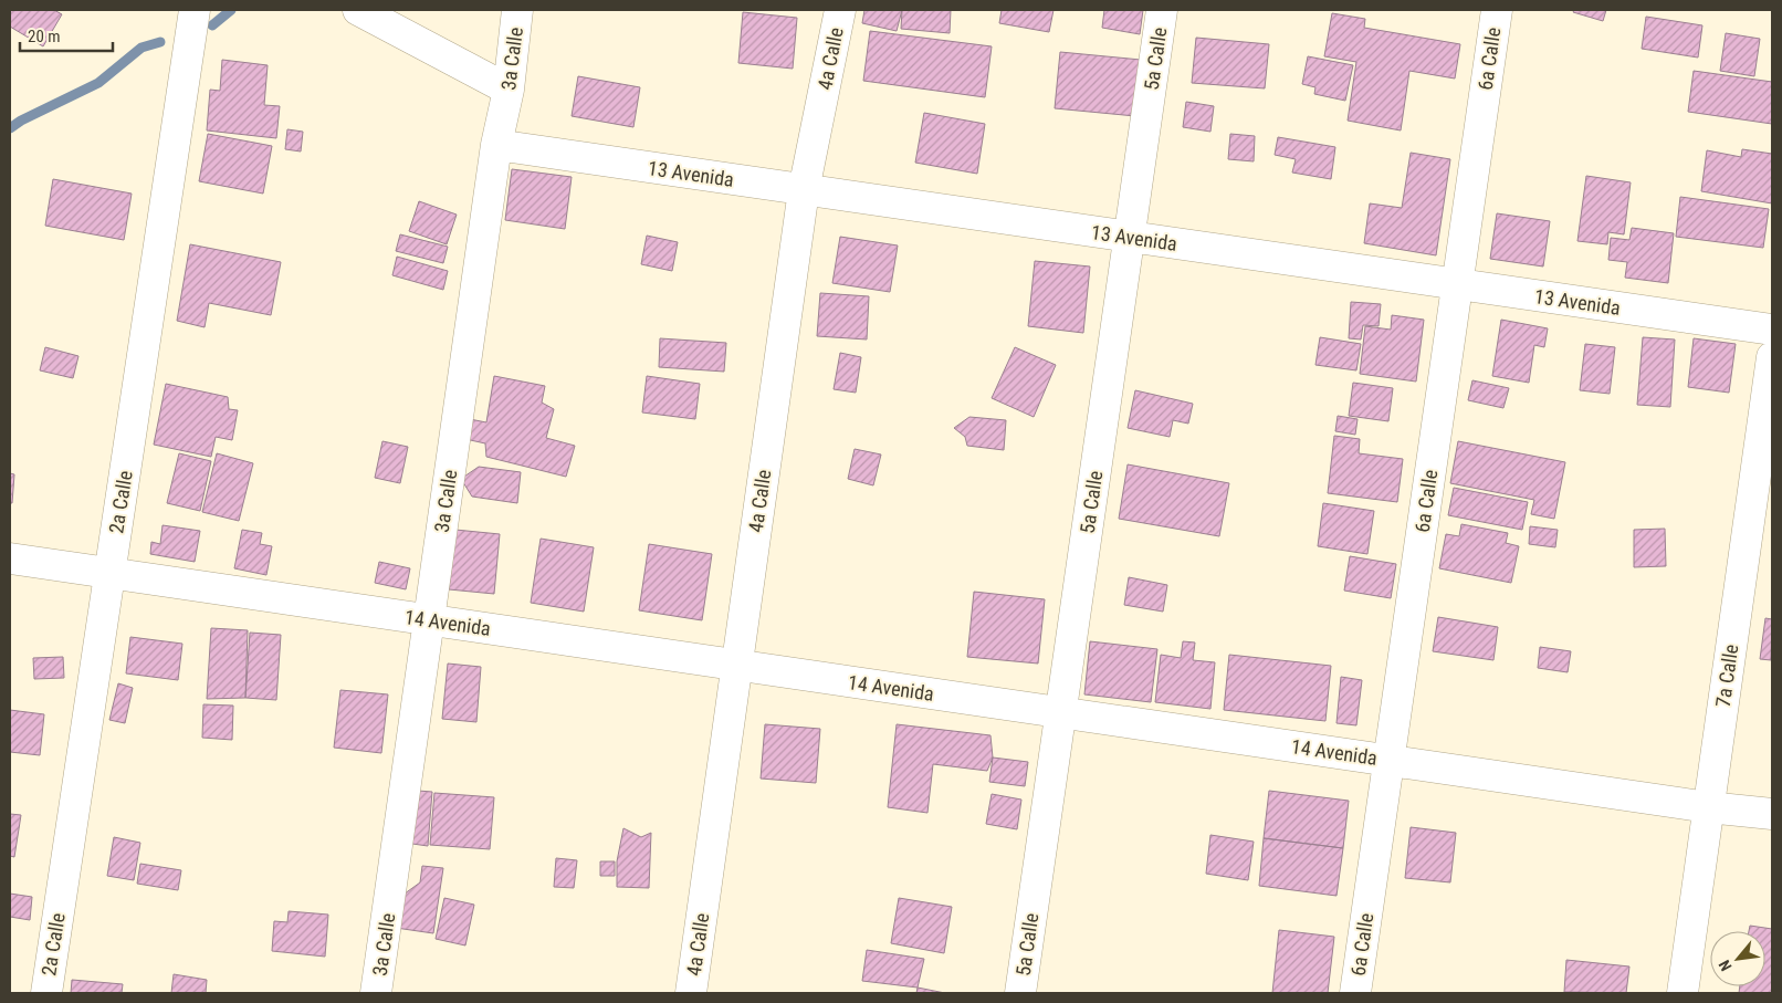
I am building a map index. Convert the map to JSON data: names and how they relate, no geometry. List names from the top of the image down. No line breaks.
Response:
{"streets":{"street":["3a Calle","4a Calle","5a Calle","6a Calle","13 Avenida","2a Calle","14 Avenida","7a Calle"]},"crossings":[["3a Calle","13 Avenida"],["3a Calle","14 Avenida"],["4a Calle","13 Avenida"],["4a Calle","14 Avenida"],["5a Calle","13 Avenida"],["5a Calle","14 Avenida"],["6a Calle","13 Avenida"],["6a Calle","14 Avenida"],["2a Calle","14 Avenida"],["14 Avenida","7a Calle"]],"scale_bar":"20 m","north":"bottom left"}
